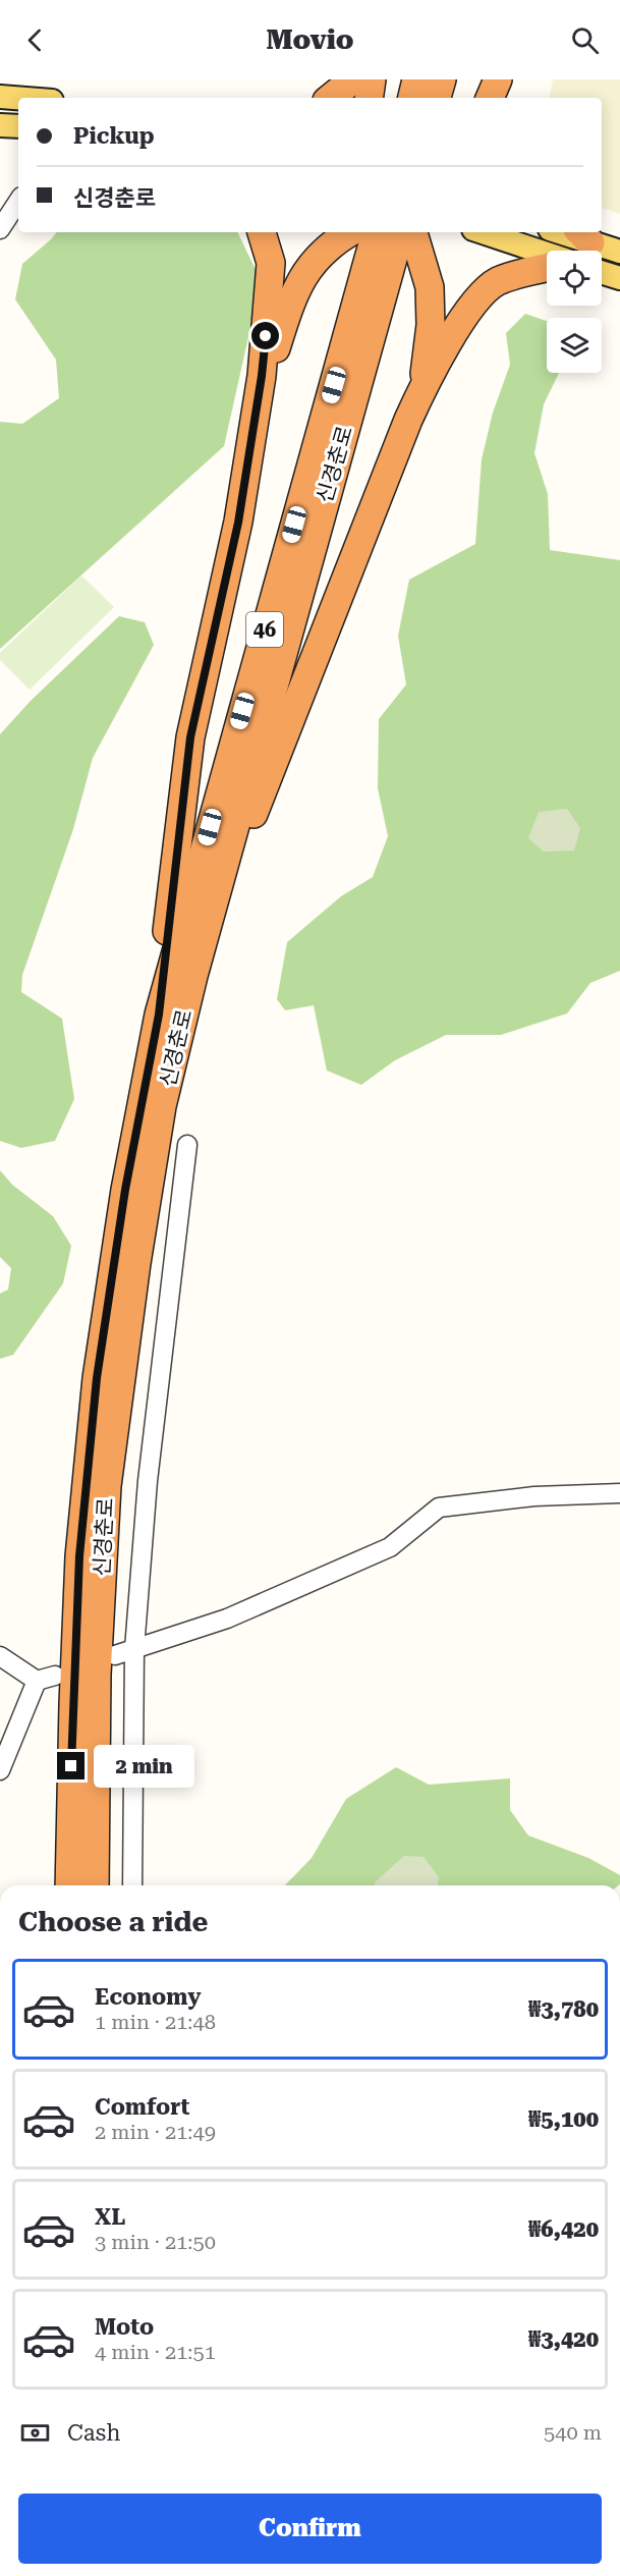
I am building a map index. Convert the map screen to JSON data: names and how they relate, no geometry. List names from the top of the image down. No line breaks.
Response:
{"streets":{"highway":["신경춘로","46"]},"page":{"header":"Movio","banner":["Pickup","신경춘로"],"bubble":"2 min","heading":"Choose a ride","list":[{"name":"Economy","note":"1 min · 21:48","value":"₩3,780"},{"name":"Comfort","note":"2 min · 21:49","value":"₩5,100"},{"name":"XL","note":"3 min · 21:50","value":"₩6,420"},{"name":"Moto","note":"4 min · 21:51","value":"₩3,420"}],"pay":["Cash","540 m"],"buttons":"Confirm"}}
